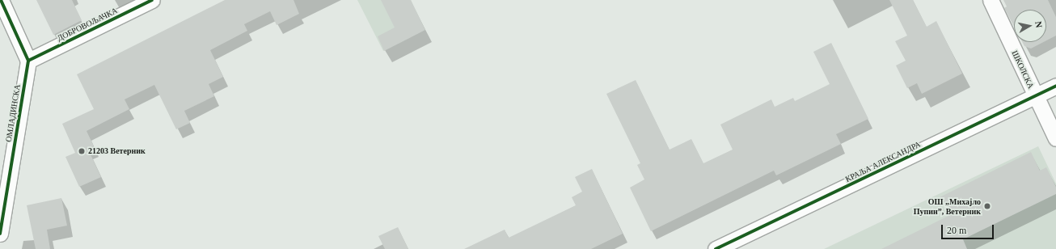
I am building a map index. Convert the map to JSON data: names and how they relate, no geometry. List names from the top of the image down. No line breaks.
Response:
{"streets":{"street":["ДОБРОВОЉАЧКА","ШКОЛСКА","ОМЛАДИНСКА","КРАЉА АЛЕКСАНДРА"]},"crossings":[["ДОБРОВОЉАЧКА","ОМЛАДИНСКА"],["ШКОЛСКА","КРАЉА АЛЕКСАНДРА"]],"places":["21203 Ветерник","ОШ „Михајло Пупин”, Ветерник"],"scale_bar":"20 m","north":"right"}
